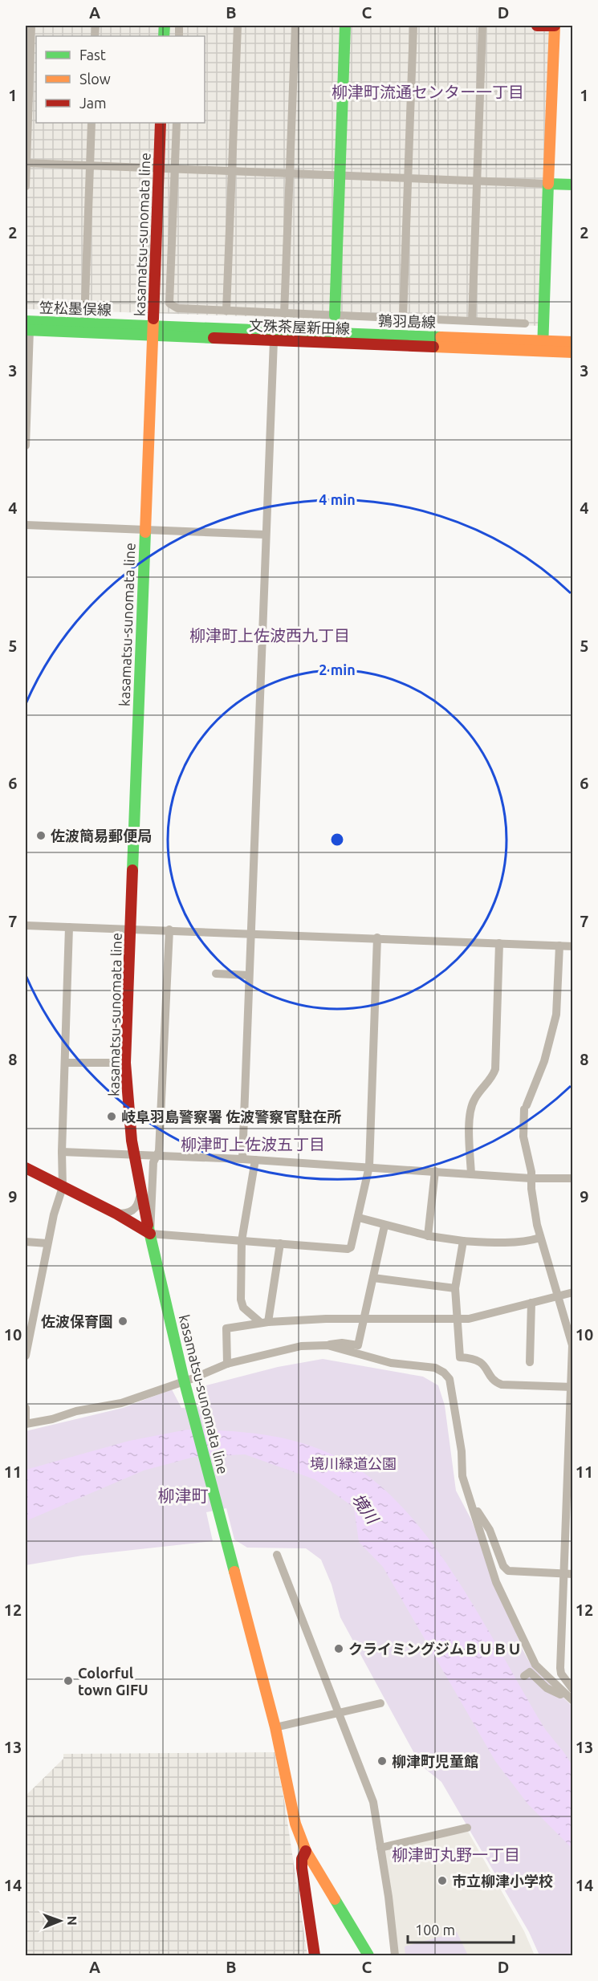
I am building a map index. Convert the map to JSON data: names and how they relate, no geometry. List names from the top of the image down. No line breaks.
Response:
{"streets":{"main road":["kasamatsu-sunomata line","笠松墨俣線","鶉羽島線","文殊茶屋新田線"]},"crossings":[["kasamatsu-sunomata line","笠松墨俣線"],["kasamatsu-sunomata line","鶉羽島線"],["kasamatsu-sunomata line","文殊茶屋新田線"],["笠松墨俣線","鶉羽島線"],["笠松墨俣線","文殊茶屋新田線"],["鶉羽島線","文殊茶屋新田線"]],"districts":["柳津町流通センター一丁目","柳津町上佐波西九丁目","柳津町上佐波五丁目","柳津町","柳津町丸野一丁目"],"water":["境川"],"parks":["境川緑道公園"],"places":["佐波簡易郵便局","岐阜羽島警察署 佐波警察官駐在所","佐波保育園","クライミングジムＢＵＢＵ","Colorful town GIFU","柳津町児童館","市立柳津小学校"],"legend":["Fast","Slow","Jam"],"scale_bar":"100 m","north":"right","grid":{"columns":["A","B","C","D"],"rows":["1","2","3","4","5","6","7","8","9","10","11","12","13","14"]},"rings":["4 min","2 min"]}
